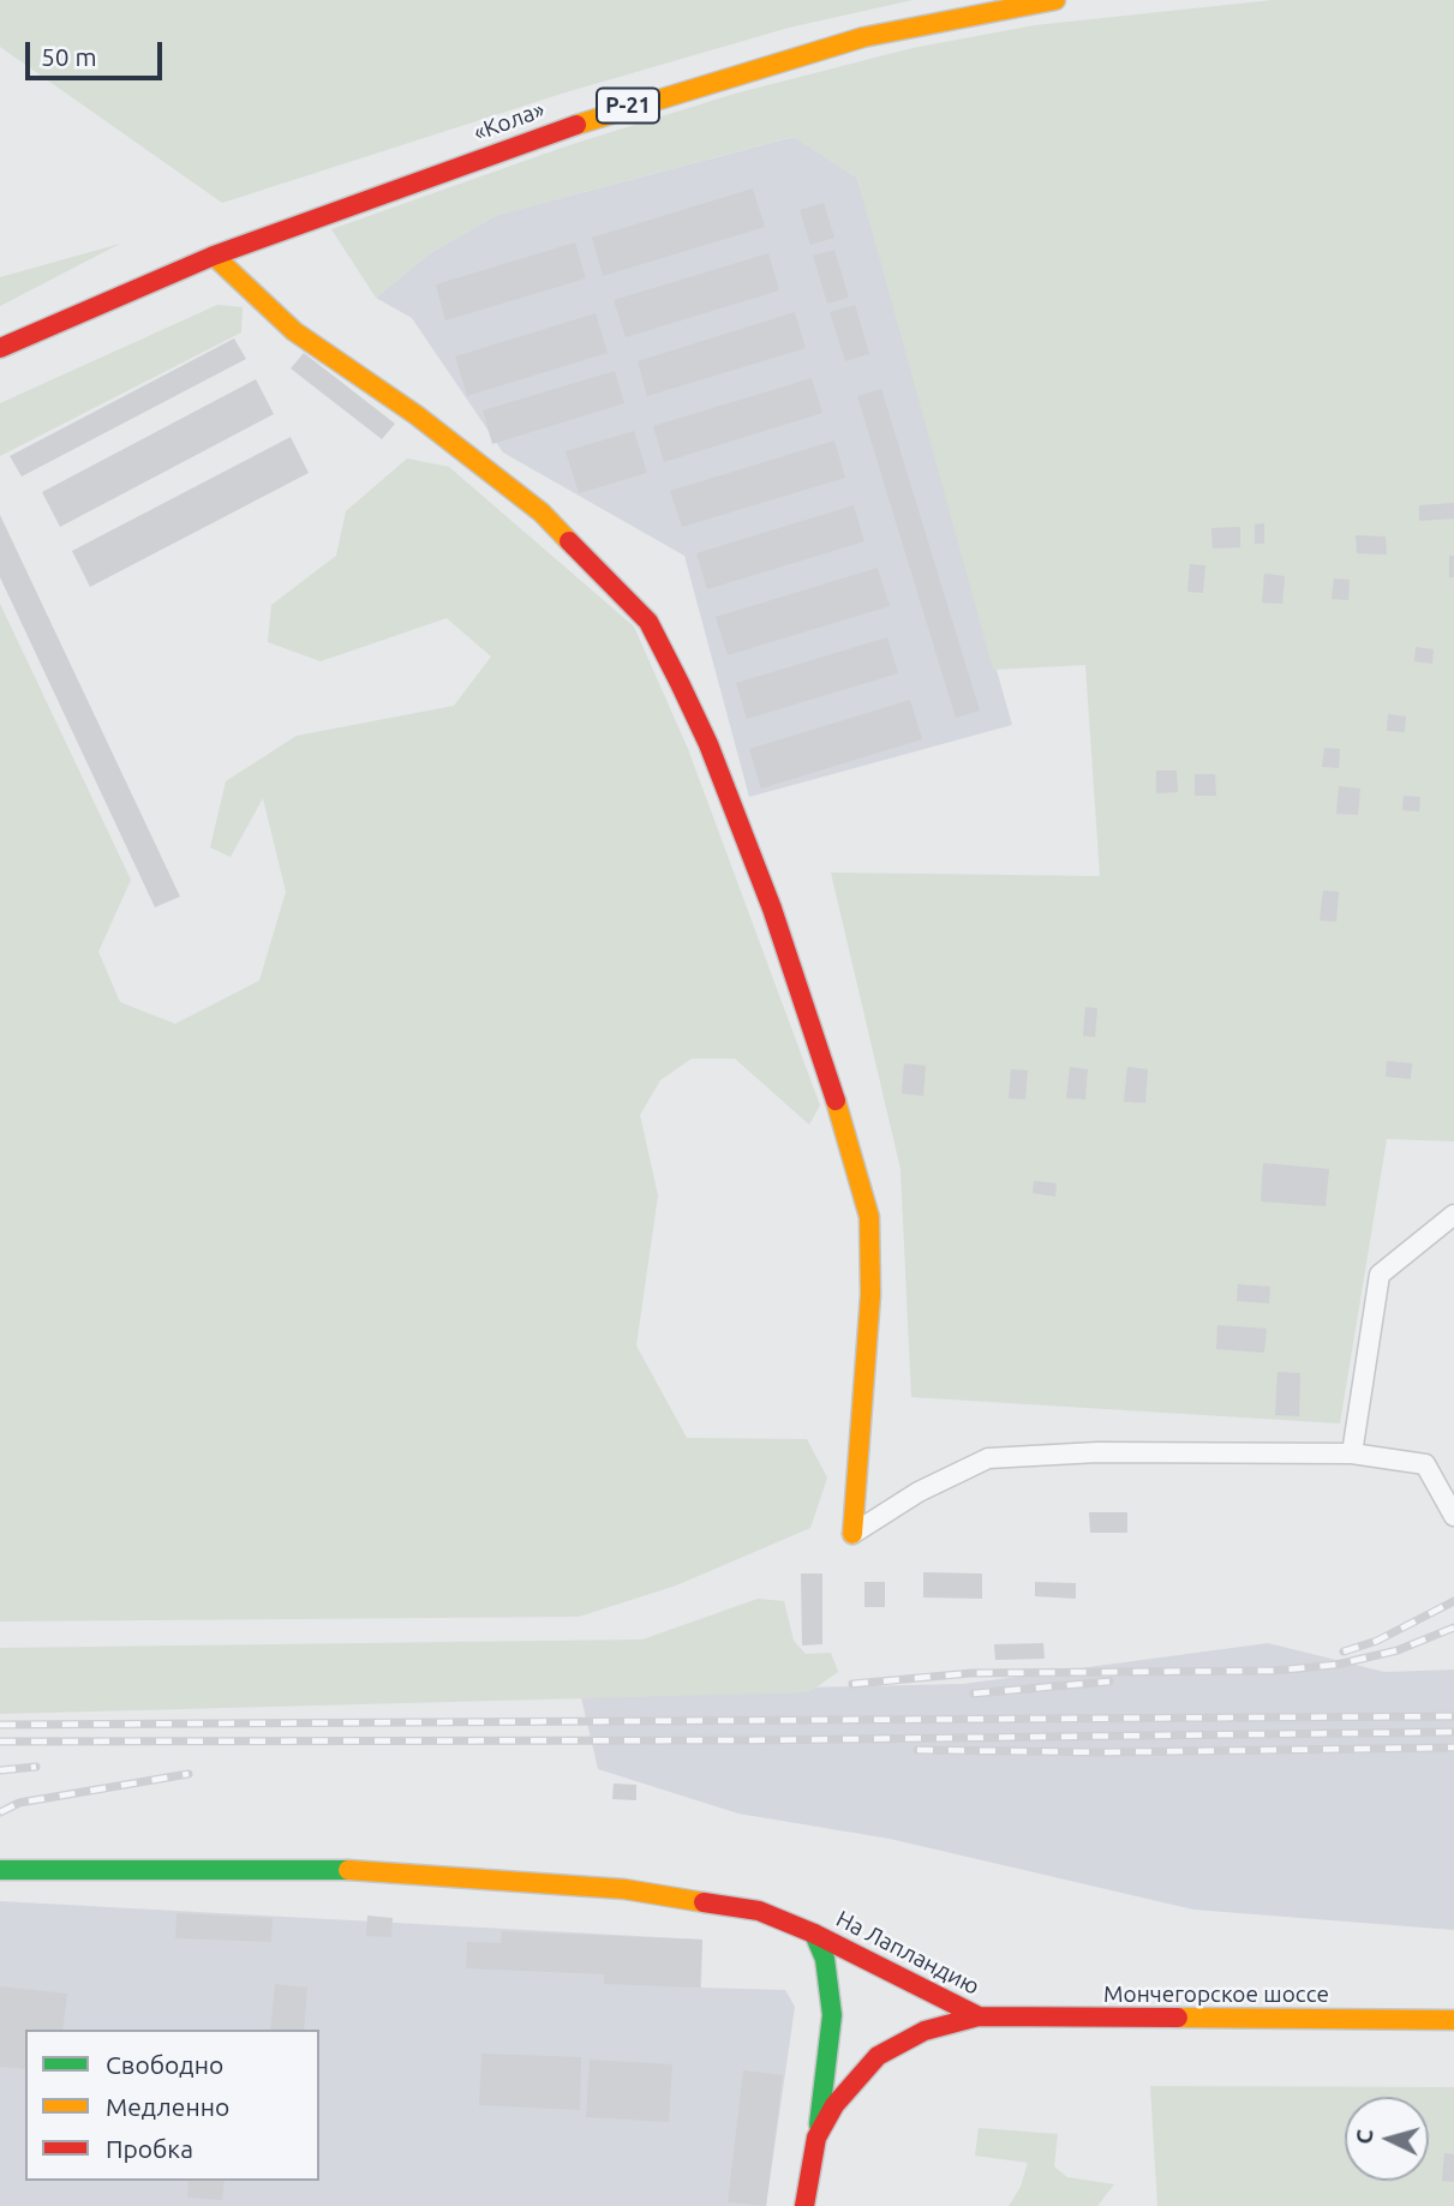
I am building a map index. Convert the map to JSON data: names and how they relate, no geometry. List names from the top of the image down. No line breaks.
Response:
{"streets":{"main road":["Р-21","«Кола»","На Лапландию","Мончегорское шоссе"]},"crossings":[["На Лапландию","Мончегорское шоссе"]],"legend":["Свободно","Медленно","Пробка"],"scale_bar":"50 m","north":"left"}
